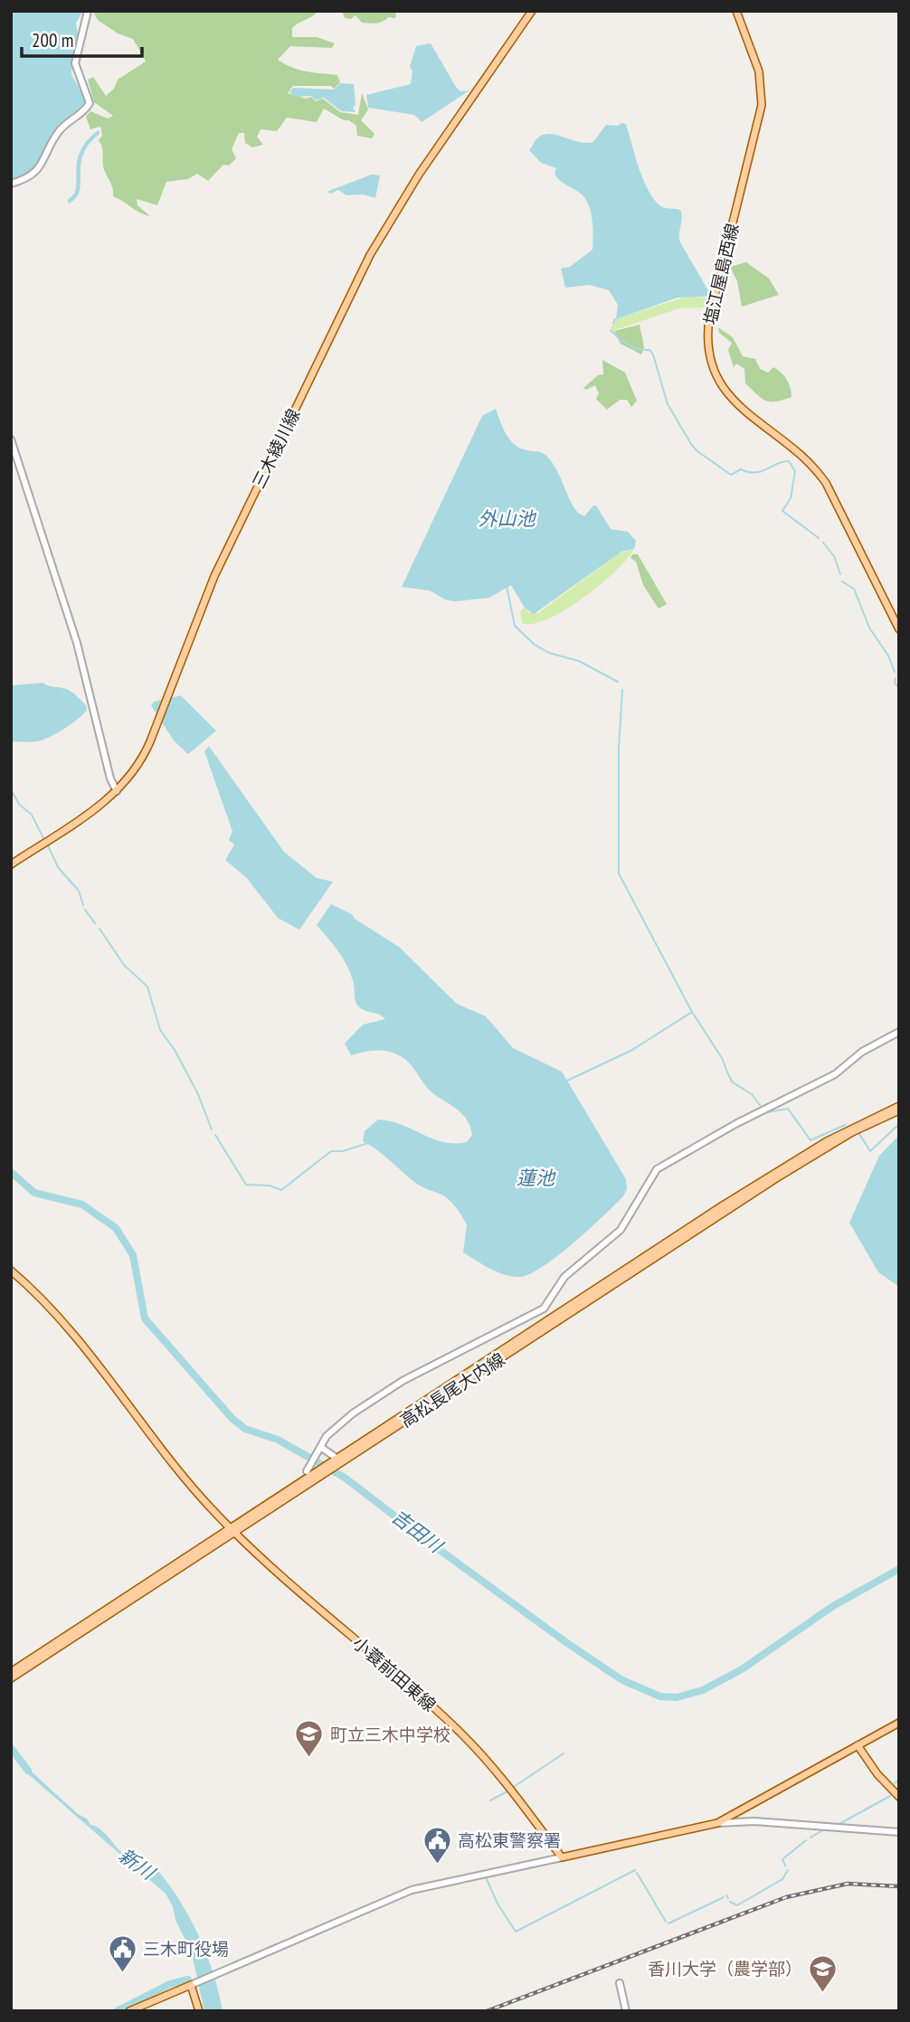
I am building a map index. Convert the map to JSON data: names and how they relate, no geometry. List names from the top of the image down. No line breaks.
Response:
{"streets":{"main road":["塩江屋島西線","三木綾川線","高松長尾大内線","小蓑前田東線"]},"crossings":[["高松長尾大内線","小蓑前田東線"]],"water":["外山池","蓮池","吉田川","新川"],"places":{"school or university":["町立三木中学校","香川大学（農学部）"],"public building":["高松東警察署","三木町役場"]},"scale_bar":"200 m"}
